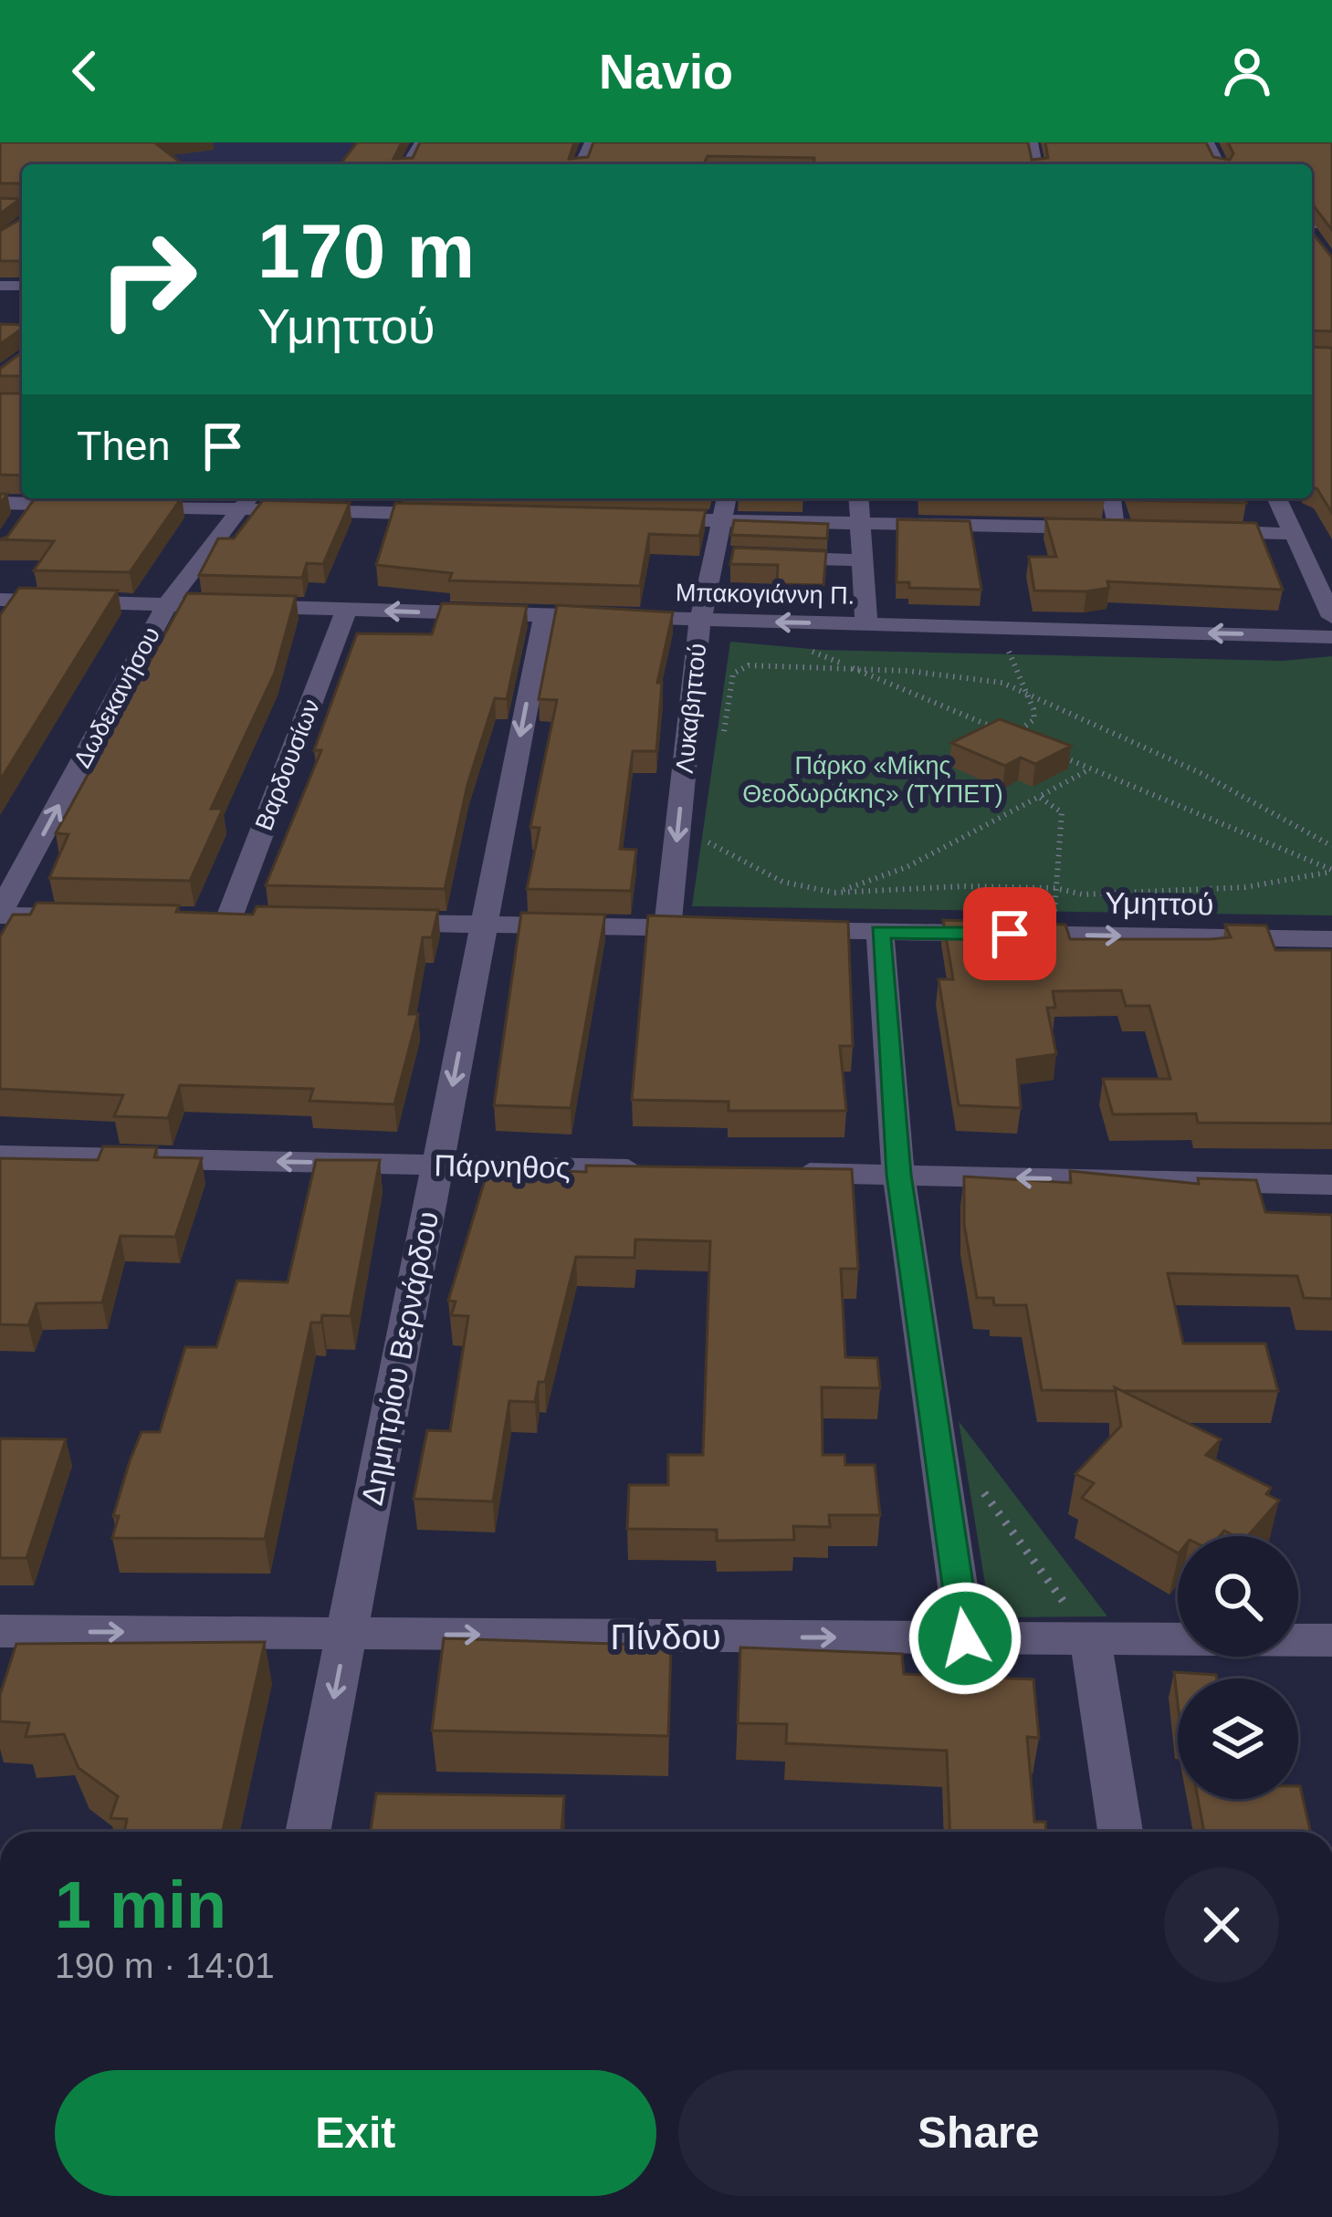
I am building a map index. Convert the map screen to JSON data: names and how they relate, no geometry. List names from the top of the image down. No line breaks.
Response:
{"streets":{"street":["Μπακογιάννη Π.","Δωδεκανήσου","Λυκαβηττού","Βαρδουσίων","Υμηττού","Πάρνηθος","Δημητρίου Βερνάρδου","Πίνδου"]},"crossings":[["Μπακογιάννη Π.","Δωδεκανήσου"],["Μπακογιάννη Π.","Λυκαβηττού"],["Μπακογιάννη Π.","Βαρδουσίων"],["Μπακογιάννη Π.","Δημητρίου Βερνάρδου"],["Πάρνηθος","Δημητρίου Βερνάρδου"],["Δημητρίου Βερνάρδου","Πίνδου"]],"one_way":["Δωδεκανήσου","Λυκαβηττού","Δημητρίου Βερνάρδου","Πίνδου"],"parks":["Πάρκο «Μίκης Θεοδωράκης» (ΤΥΠΕΤ)"],"page":{"header":"Navio","turn":["170 m","Υμηττού"],"then":"Then","heading":["1 min","190 m · 14:01"],"buttons":["Exit","Share"]}}
